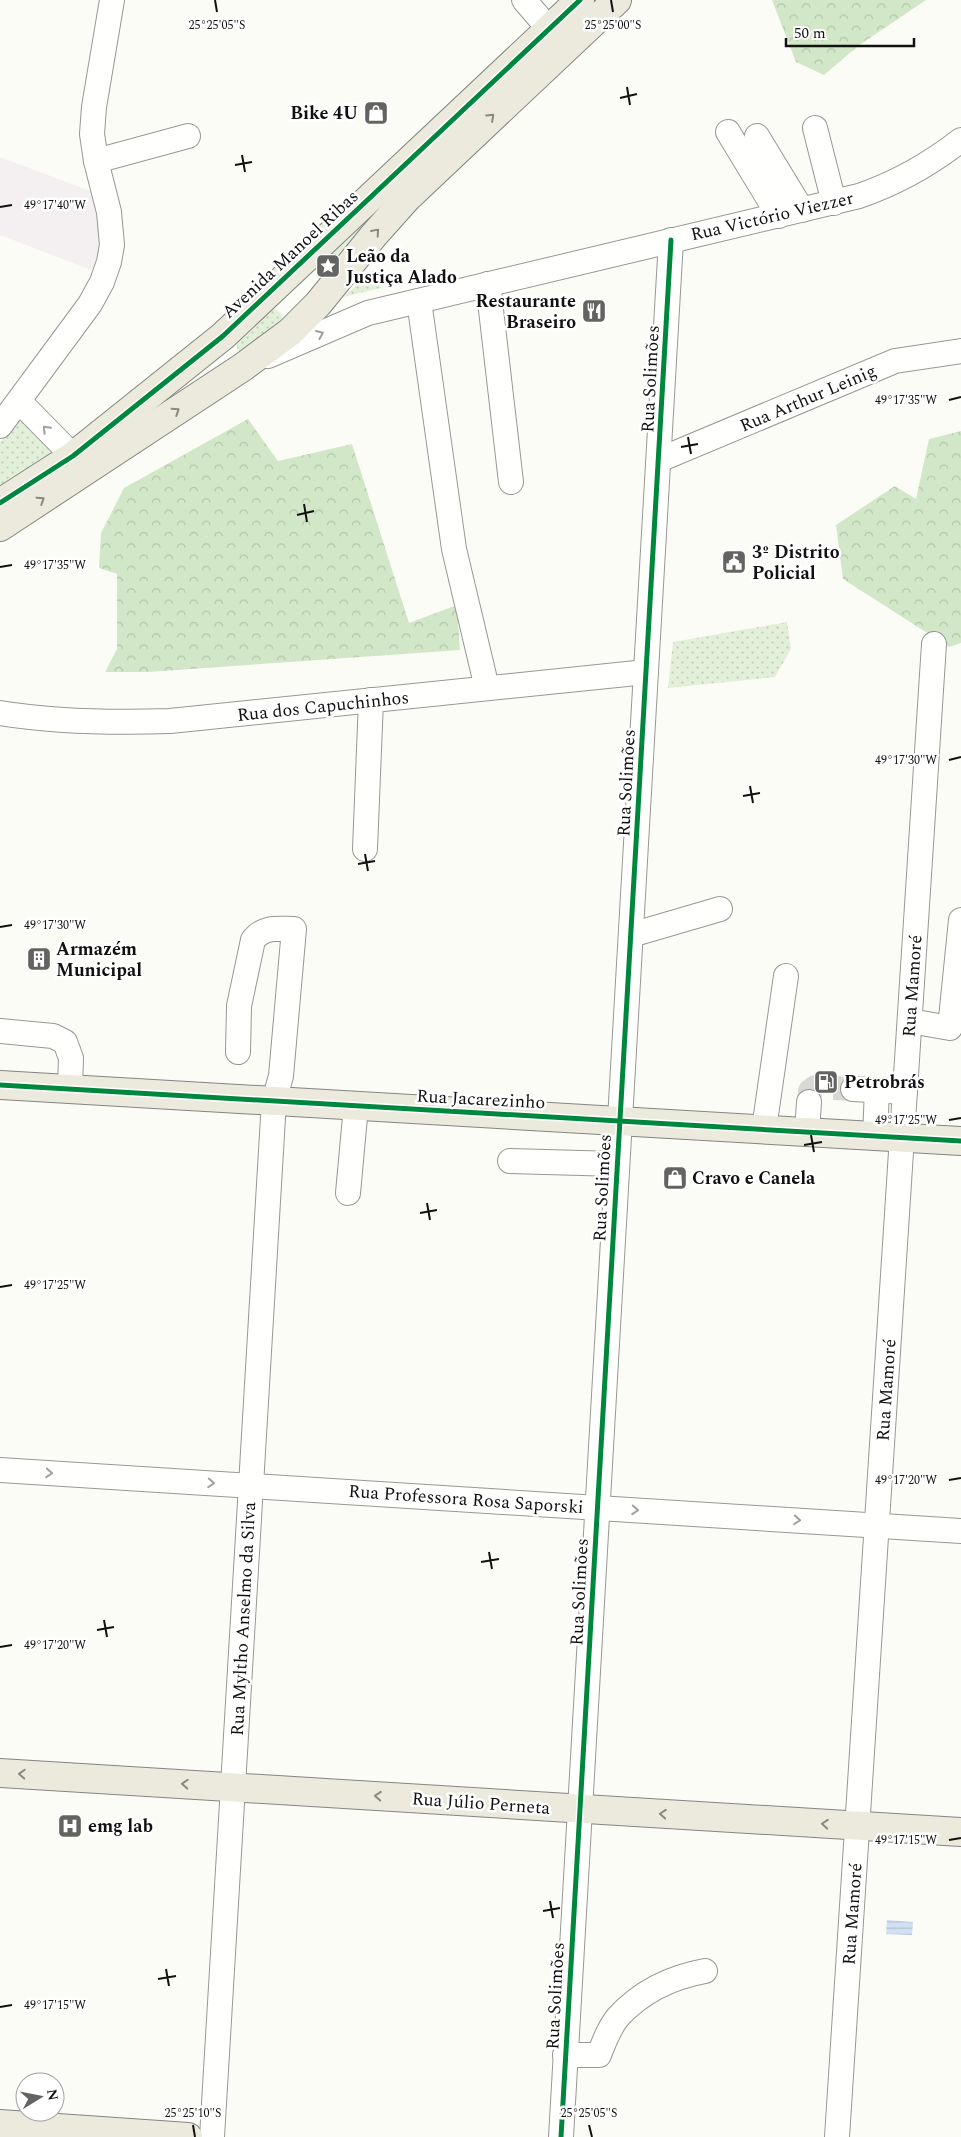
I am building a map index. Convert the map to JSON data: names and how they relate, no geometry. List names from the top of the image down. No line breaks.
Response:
{"streets":{"main road":["Avenida Manoel Ribas","Rua Jacarezinho","Rua Júlio Perneta"],"street":["Rua Victório Viezzer","Rua Solimões","Rua Arthur Leinig","Rua dos Capuchinhos","Rua Mamoré","Rua Professora Rosa Saporski","Rua Myltho Anselmo da Silva"]},"crossings":[["Rua Victório Viezzer","Rua Solimões"],["Rua Solimões","Rua Arthur Leinig"],["Rua Solimões","Rua dos Capuchinhos"],["Rua Solimões","Rua Jacarezinho"],["Rua Solimões","Rua Professora Rosa Saporski"],["Rua Solimões","Rua Júlio Perneta"],["Rua Mamoré","Rua Jacarezinho"],["Rua Mamoré","Rua Professora Rosa Saporski"],["Rua Mamoré","Rua Júlio Perneta"],["Rua Jacarezinho","Rua Myltho Anselmo da Silva"],["Rua Professora Rosa Saporski","Rua Myltho Anselmo da Silva"],["Rua Myltho Anselmo da Silva","Rua Júlio Perneta"]],"one_way":["Rua Professora Rosa Saporski","Rua Júlio Perneta"],"places":{"shop":["Bike 4U","Cravo e Canela"],"place":["Leão da Justiça Alado"],"restaurant":["Restaurante Braseiro"],"public building":["3º Distrito Policial"],"building":["Armazém Municipal"],"fuel station":["Petrobrás"],"hospital":["emg lab"]},"scale_bar":"50 m","north":"right","coordinates":["25°25'05\"S","25°25'00\"S","49°17'40\"W","49°17'35\"W","49°17'30\"W","49°17'25\"W","49°17'20\"W","49°17'15\"W","25°25'10\"S"]}
